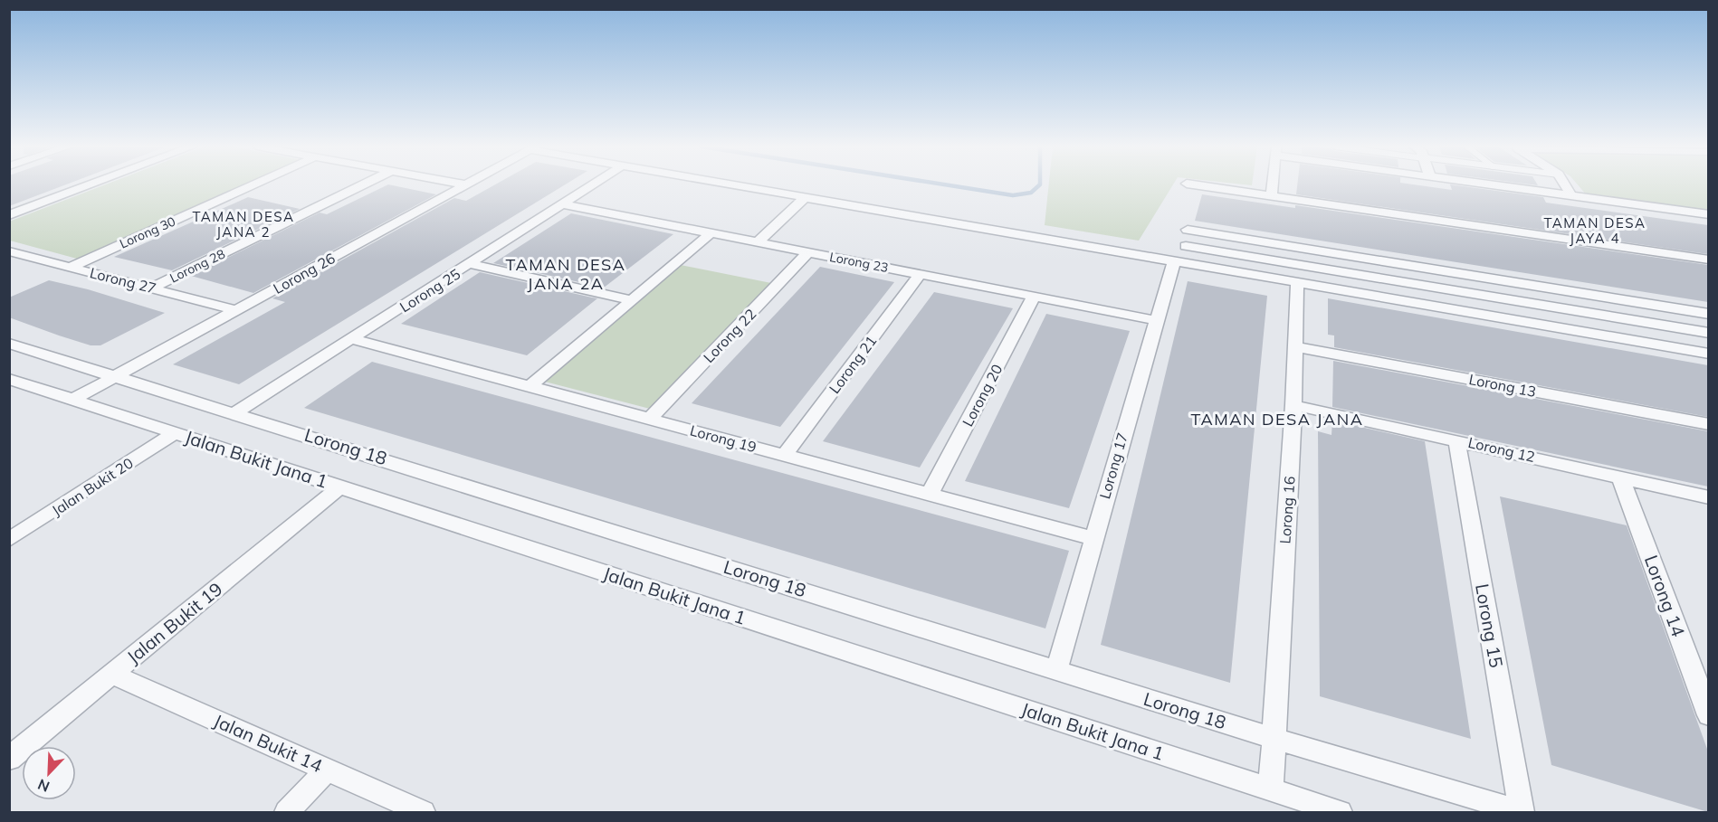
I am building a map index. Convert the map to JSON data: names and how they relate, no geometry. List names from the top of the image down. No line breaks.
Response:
{"streets":{"street":["Lorong 30","Lorong 23","Lorong 28","Lorong 26","Lorong 27","Lorong 25","Lorong 22","Lorong 21","Lorong 13","Lorong 20","Lorong 19","Lorong 18","Lorong 12","Jalan Bukit Jana 1","Lorong 17","Jalan Bukit 20","Lorong 16","Lorong 14","Jalan Bukit 19","Lorong 15","Jalan Bukit 14"]},"crossings":[["Lorong 30","Lorong 27"],["Lorong 23","Lorong 25"],["Lorong 23","Lorong 22"],["Lorong 23","Lorong 21"],["Lorong 23","Lorong 20"],["Lorong 23","Lorong 17"],["Lorong 28","Lorong 27"],["Lorong 26","Lorong 27"],["Lorong 26","Lorong 18"],["Lorong 26","Jalan Bukit Jana 1"],["Lorong 25","Lorong 19"],["Lorong 25","Lorong 18"],["Lorong 22","Lorong 19"],["Lorong 21","Lorong 19"],["Lorong 13","Lorong 16"],["Lorong 20","Lorong 19"],["Lorong 19","Lorong 17"],["Lorong 18","Lorong 17"],["Lorong 18","Lorong 16"],["Lorong 18","Lorong 15"],["Lorong 12","Lorong 16"],["Lorong 12","Lorong 14"],["Lorong 12","Lorong 15"],["Jalan Bukit Jana 1","Jalan Bukit 20"],["Jalan Bukit Jana 1","Lorong 16"],["Jalan Bukit Jana 1","Jalan Bukit 19"],["Jalan Bukit 19","Jalan Bukit 14"]],"districts":["TAMAN DESA JANA 2","TAMAN DESA JAYA 4","TAMAN DESA JANA 2A","TAMAN DESA JANA"],"north":"bottom left"}
